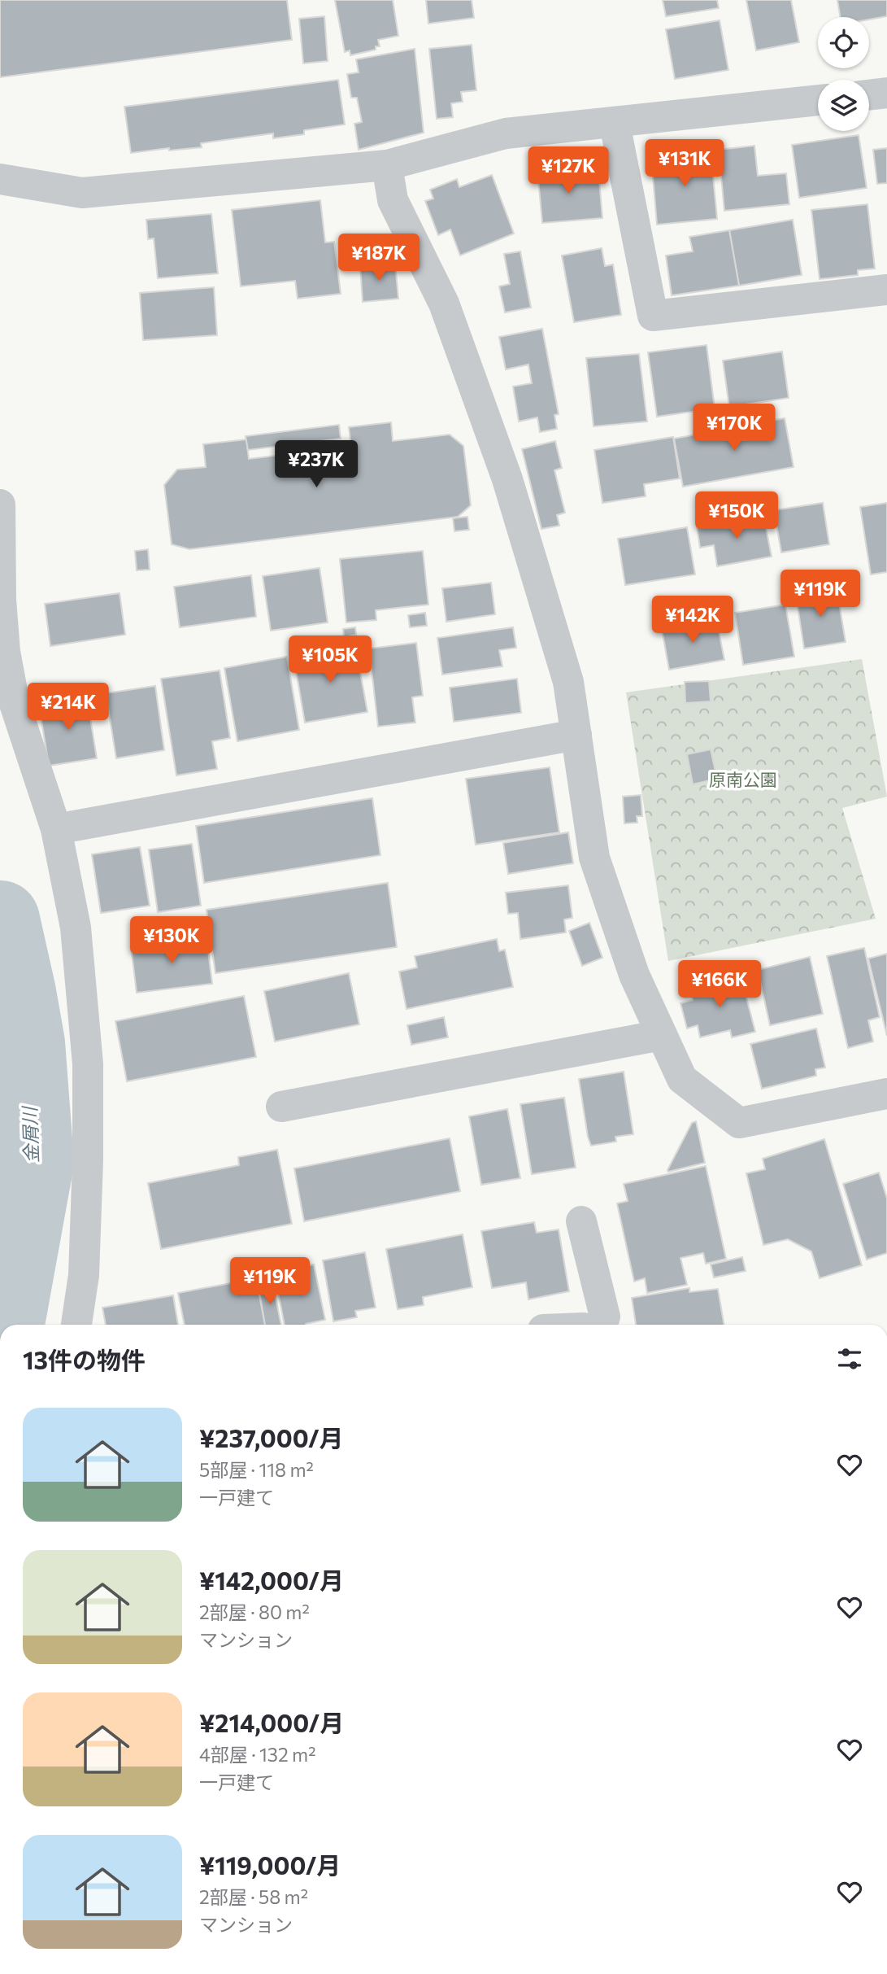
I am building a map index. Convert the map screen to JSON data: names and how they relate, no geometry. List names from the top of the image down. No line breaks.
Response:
{"water":["金屑川"],"parks":["原南公園"],"page":{"price":["¥131K","¥127K","¥187K","¥170K","¥237K","¥150K","¥119K","¥142K","¥105K","¥214K","¥130K","¥166K","¥119K"],"heading":"13件の物件","list":[{"name":"¥237,000/月","note":"5部屋 · 118 m² · 一戸建て"},{"name":"¥142,000/月","note":"2部屋 · 80 m² · マンション"},{"name":"¥214,000/月","note":"4部屋 · 132 m² · 一戸建て"},{"name":"¥119,000/月","note":"2部屋 · 58 m² · マンション"}]}}
